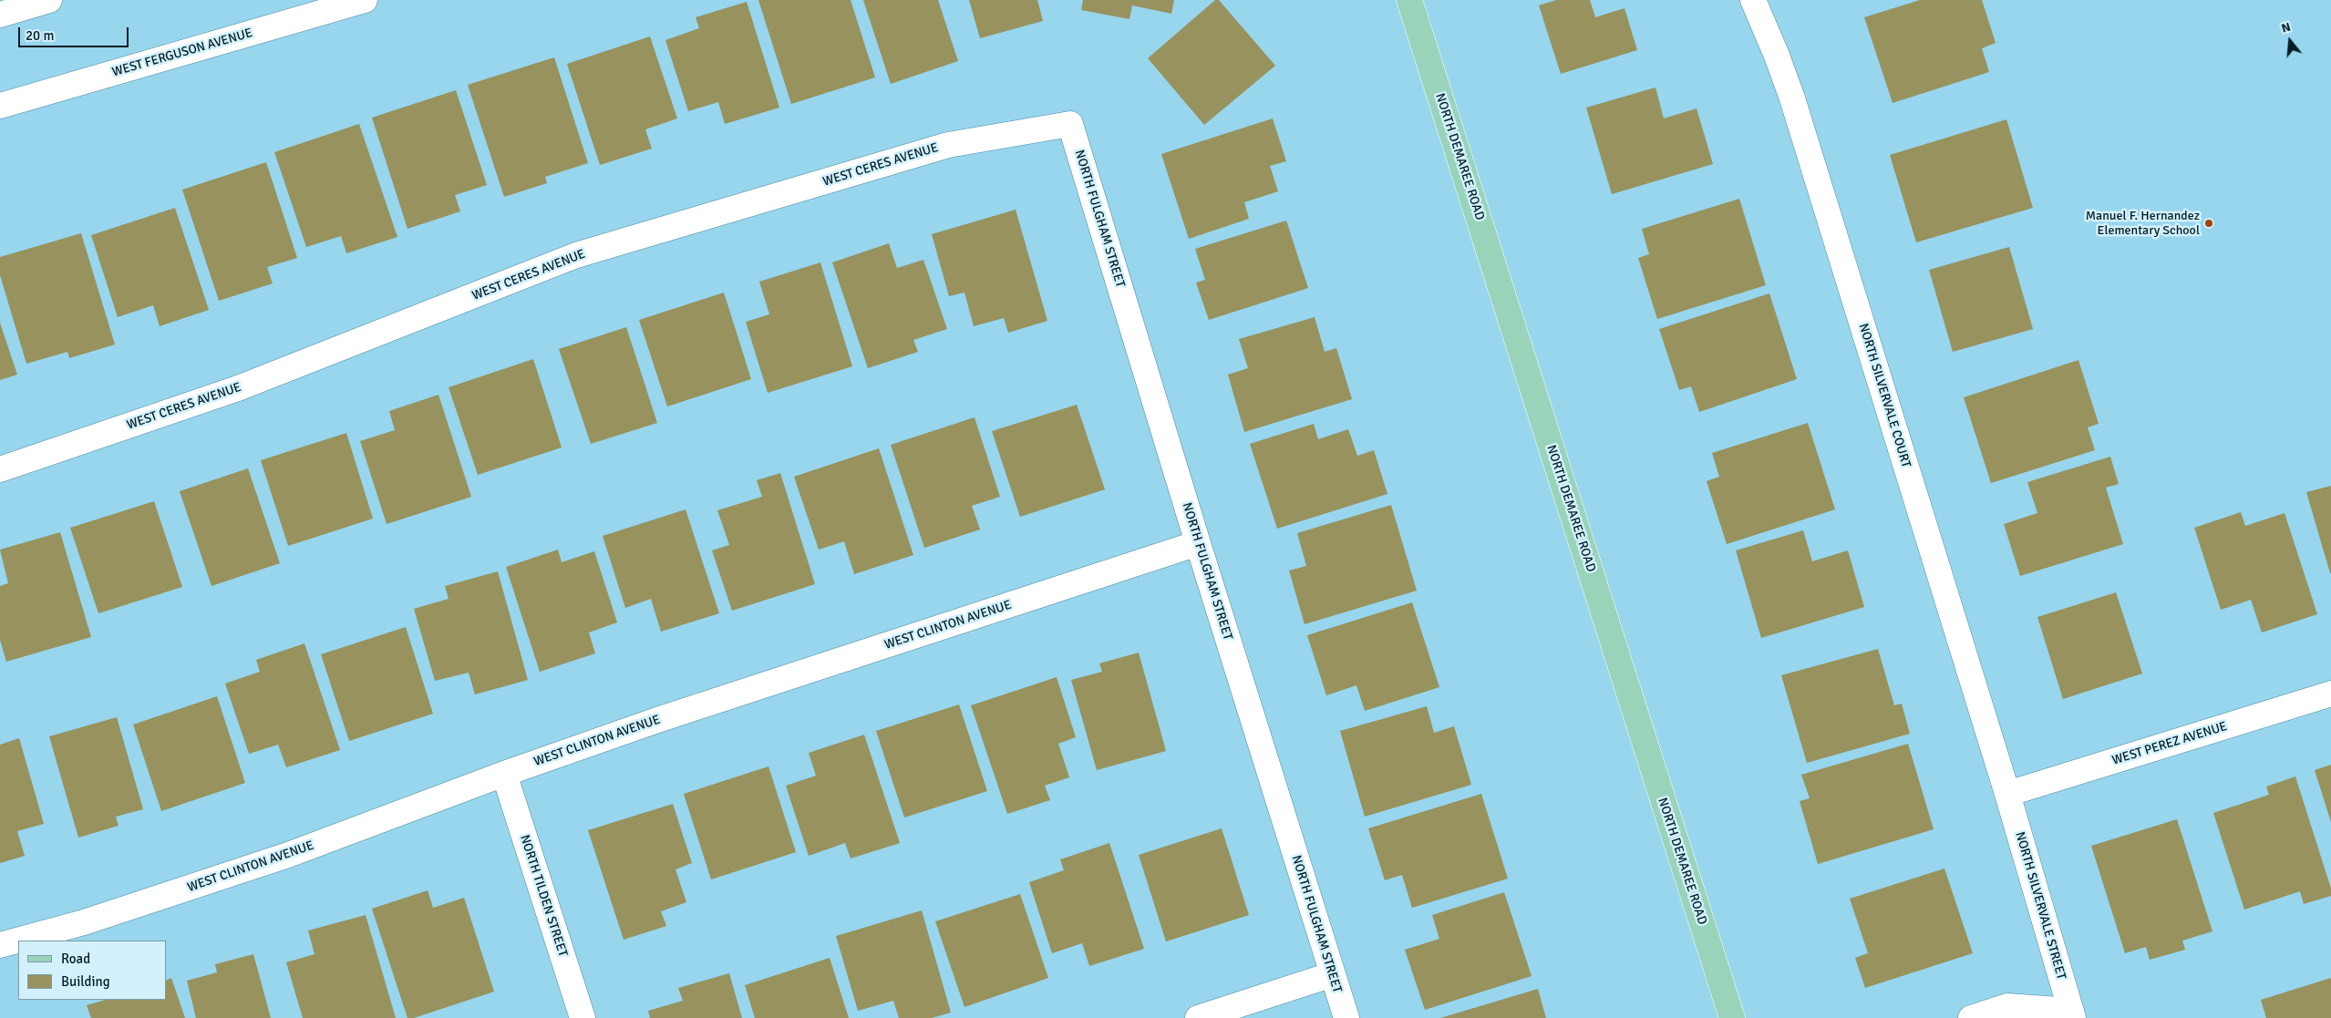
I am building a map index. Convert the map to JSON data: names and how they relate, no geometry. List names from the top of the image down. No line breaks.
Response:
{"streets":{"main road":["NORTH DEMAREE ROAD"],"street":["WEST FERGUSON AVENUE","WEST CERES AVENUE","NORTH FULGHAM STREET","NORTH SILVERVALE COURT","WEST CLINTON AVENUE","WEST PEREZ AVENUE","NORTH TILDEN STREET","NORTH SILVERVALE STREET"]},"crossings":[["WEST CERES AVENUE","NORTH FULGHAM STREET"],["NORTH FULGHAM STREET","WEST CLINTON AVENUE"],["NORTH SILVERVALE COURT","WEST PEREZ AVENUE"],["NORTH SILVERVALE COURT","NORTH SILVERVALE STREET"],["WEST CLINTON AVENUE","NORTH TILDEN STREET"],["WEST PEREZ AVENUE","NORTH SILVERVALE STREET"]],"places":["Manuel F. Hernandez Elementary School"],"legend":["Road","Building"],"scale_bar":"20 m","north":"top"}
